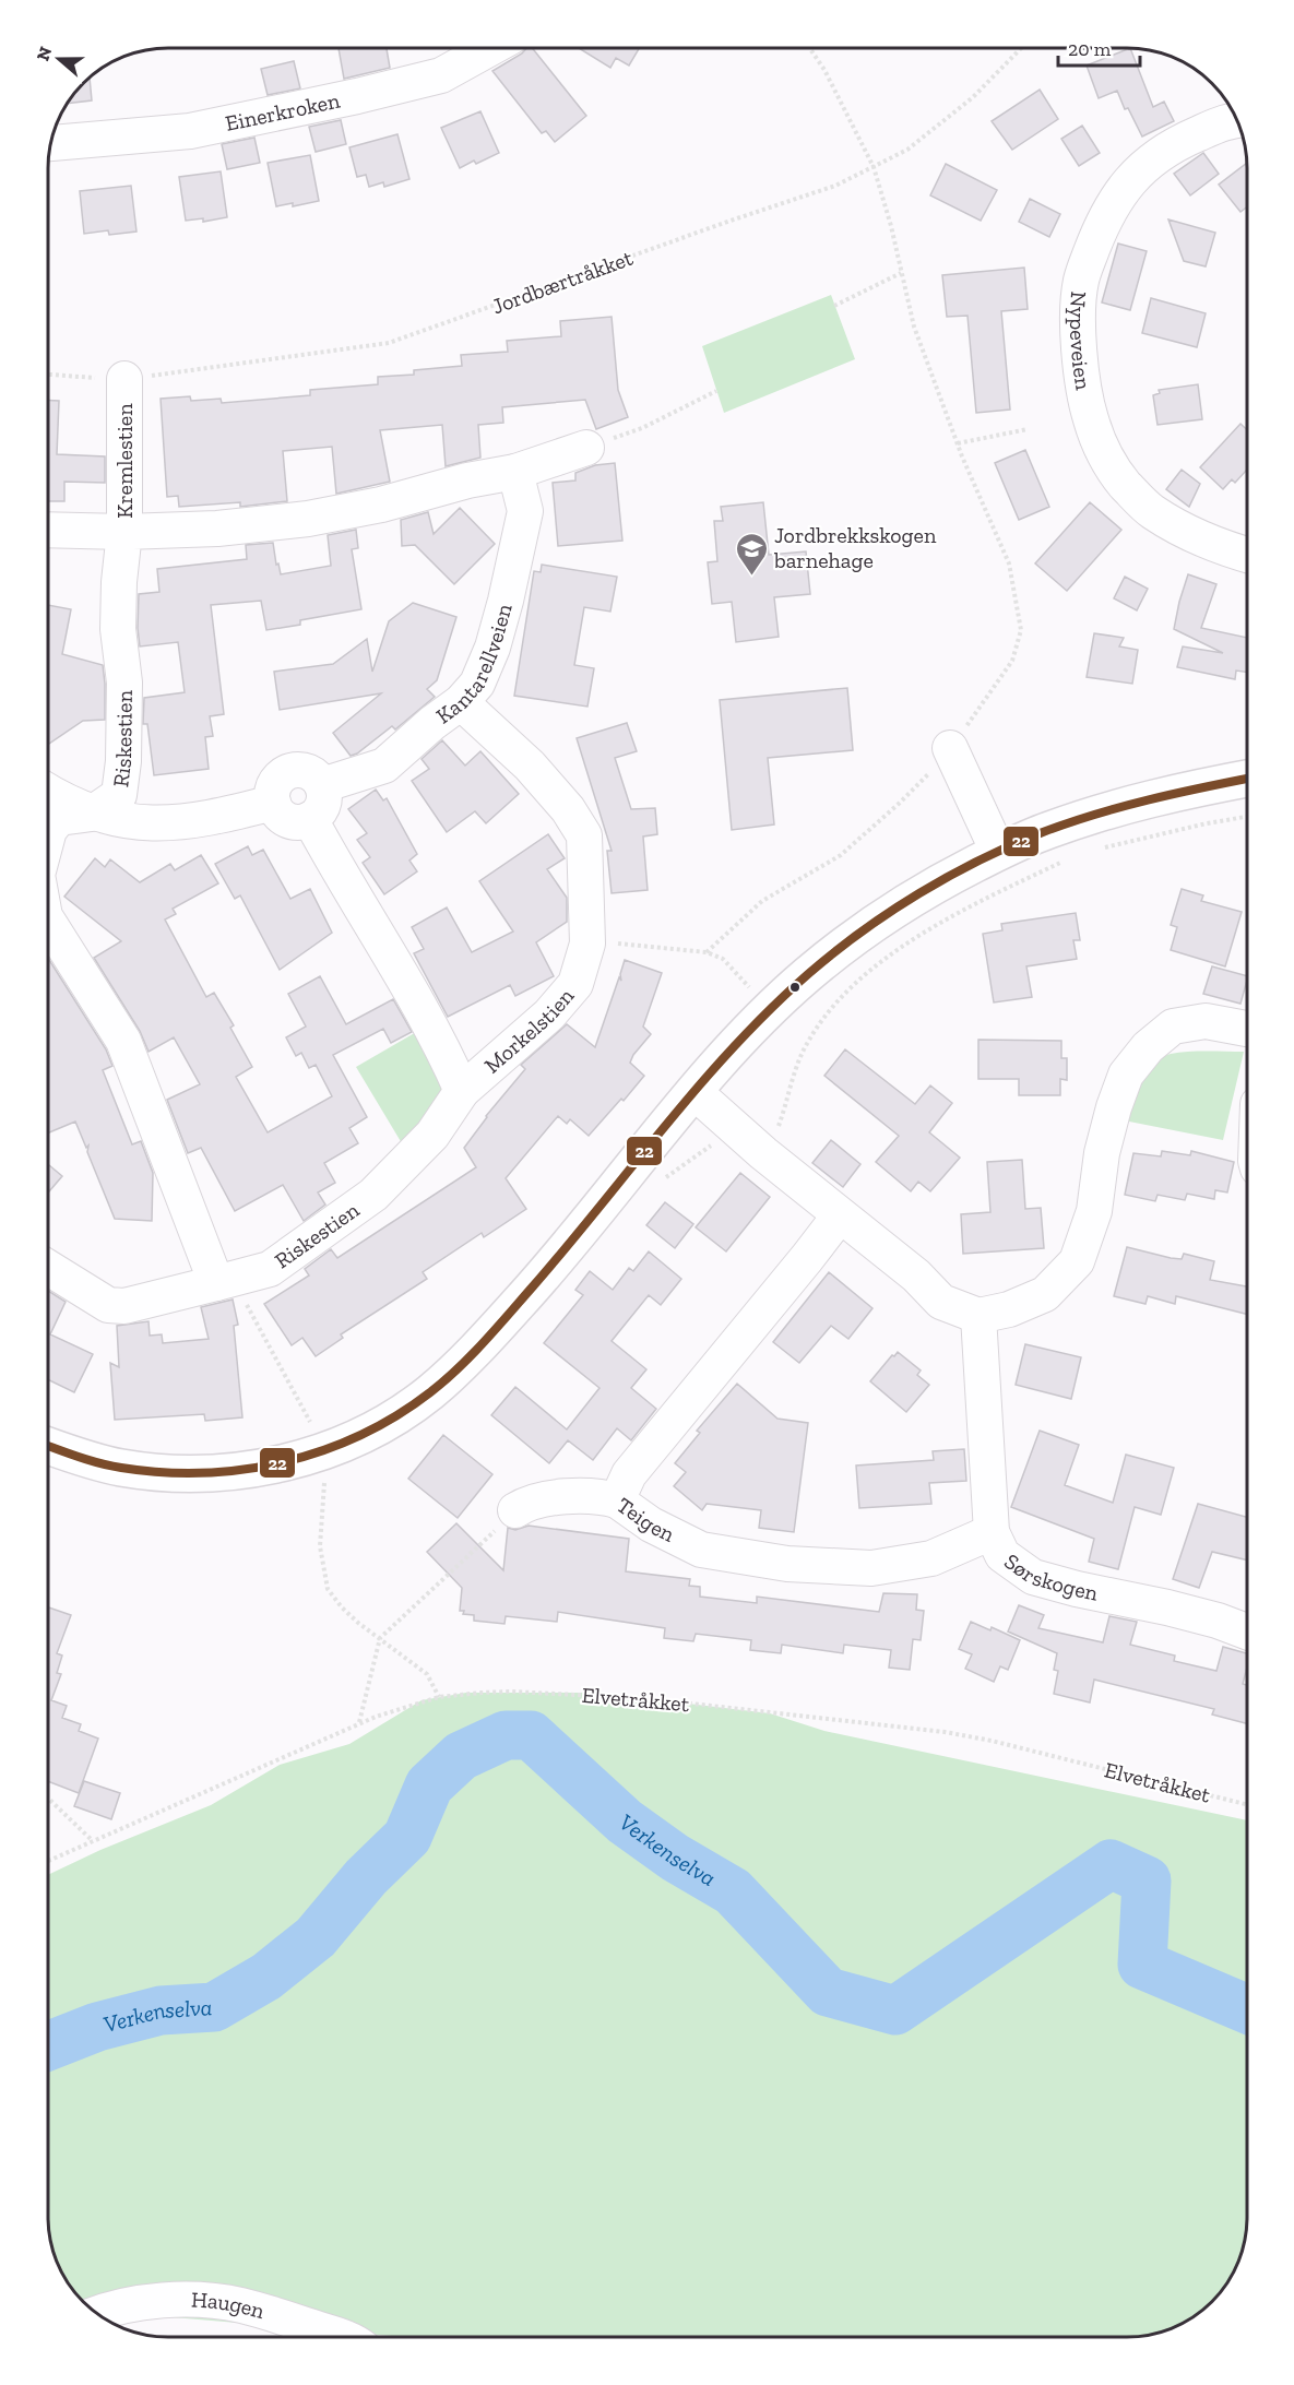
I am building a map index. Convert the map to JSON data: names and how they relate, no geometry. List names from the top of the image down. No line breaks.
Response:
{"streets":{"street":["Einerkroken","Nypeveien","Kremlestien","Kantarellveien","Riskestien","Morkelstien","Teigen","Sørskogen","Haugen"],"path":["Jordbærtråkket","Elvetråkket"]},"crossings":[["Jordbærtråkket","Kremlestien"],["Kremlestien","Riskestien"],["Kantarellveien","Morkelstien"],["Riskestien","Morkelstien"],["Teigen","Sørskogen"]],"water":["Verkenselva"],"places":{"school or university":["Jordbrekkskogen barnehage"]},"lines":["transit line 22"],"scale_bar":"20 m","north":"left"}
